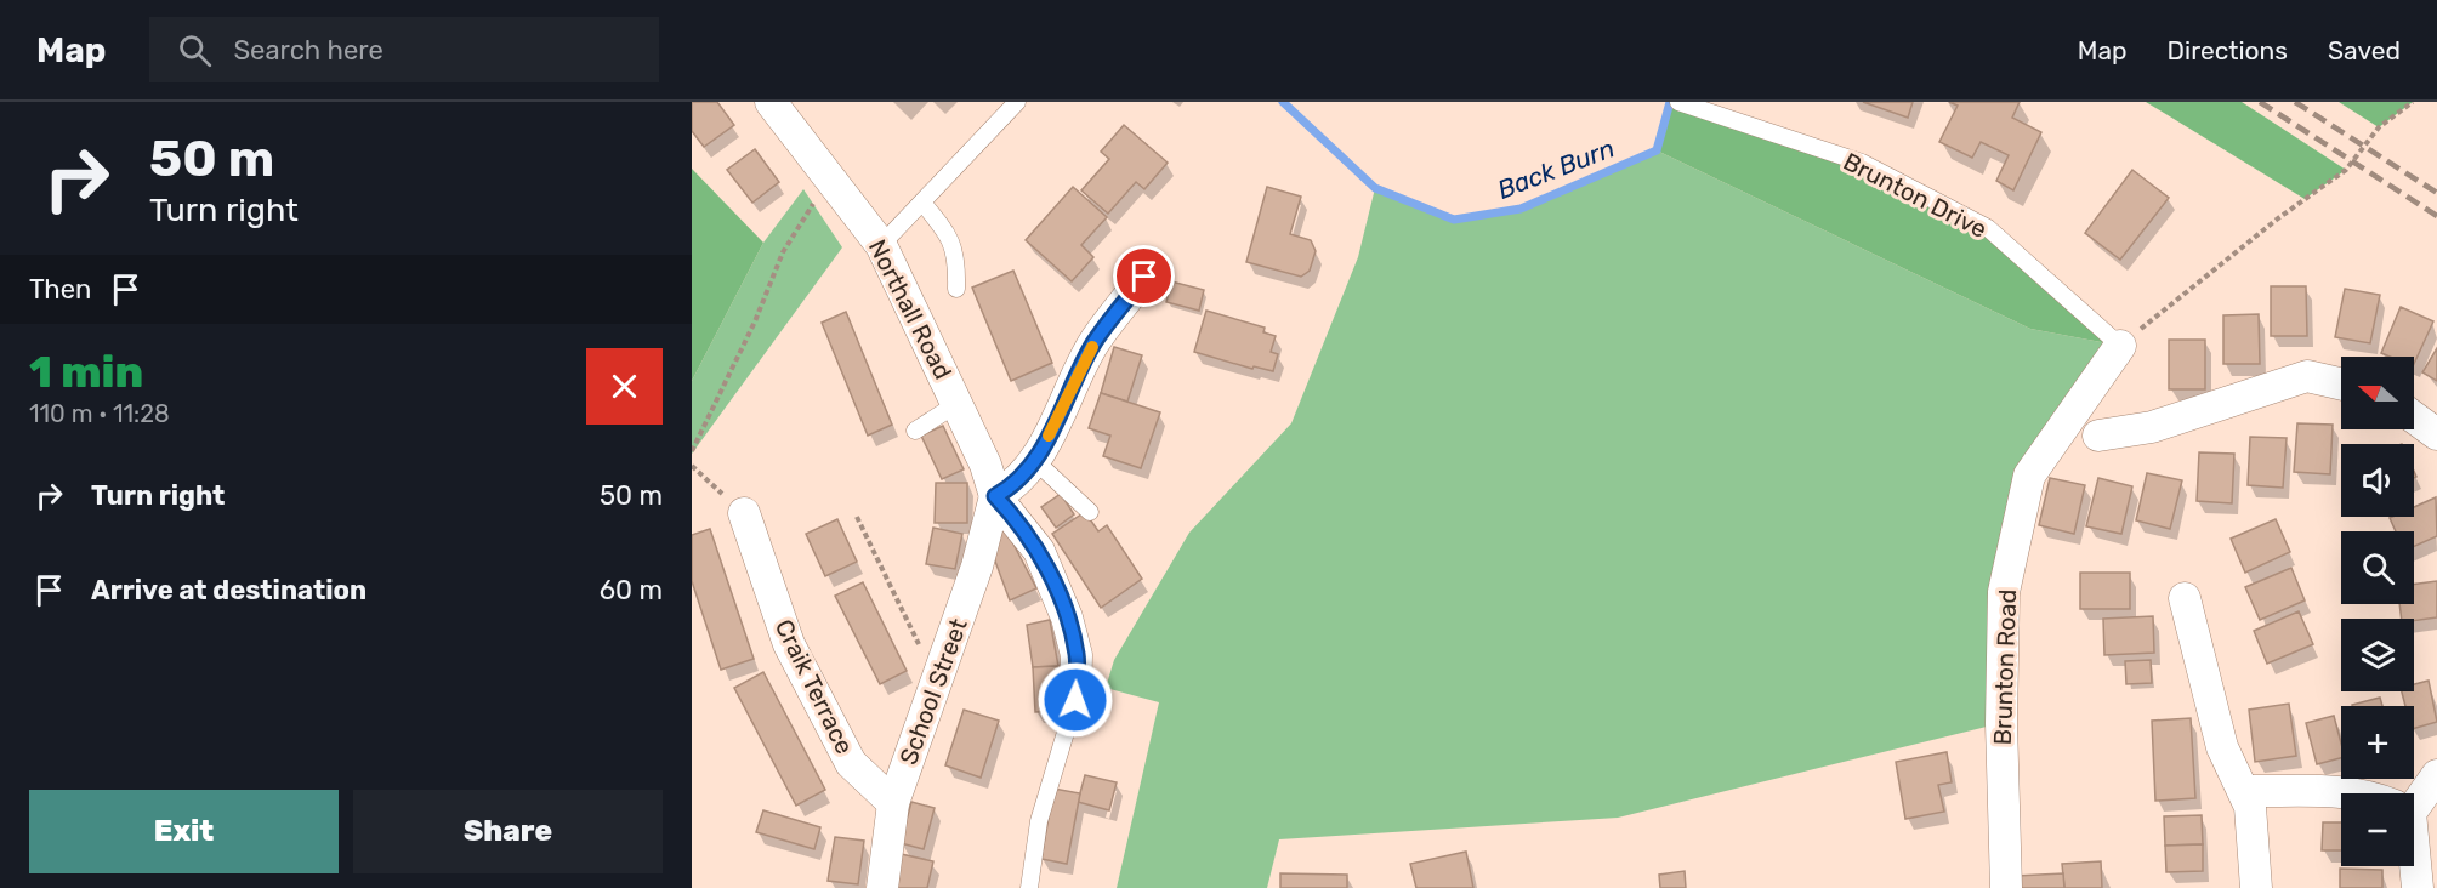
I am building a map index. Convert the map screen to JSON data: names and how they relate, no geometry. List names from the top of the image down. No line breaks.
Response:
{"streets":{"street":["Northall Road","Brunton Road","Craik Terrace","School Street"],"lane":["Brunton Drive"]},"crossings":[["Brunton Drive","Brunton Road"],["Northall Road","School Street"],["Craik Terrace","School Street"]],"water":["Back Burn"],"north":"left","page":{"header":"Map","search":"Search here","nav":["Map","Directions","Saved"],"turn":["50 m","Turn right"],"then":"Then","heading":["1 min","110 m · 11:28"],"map_buttons":["+","−"],"list":[{"name":"Turn right","value":"50 m"},{"name":"Arrive at destination","value":"60 m"}],"buttons":["Exit","Share"]}}
